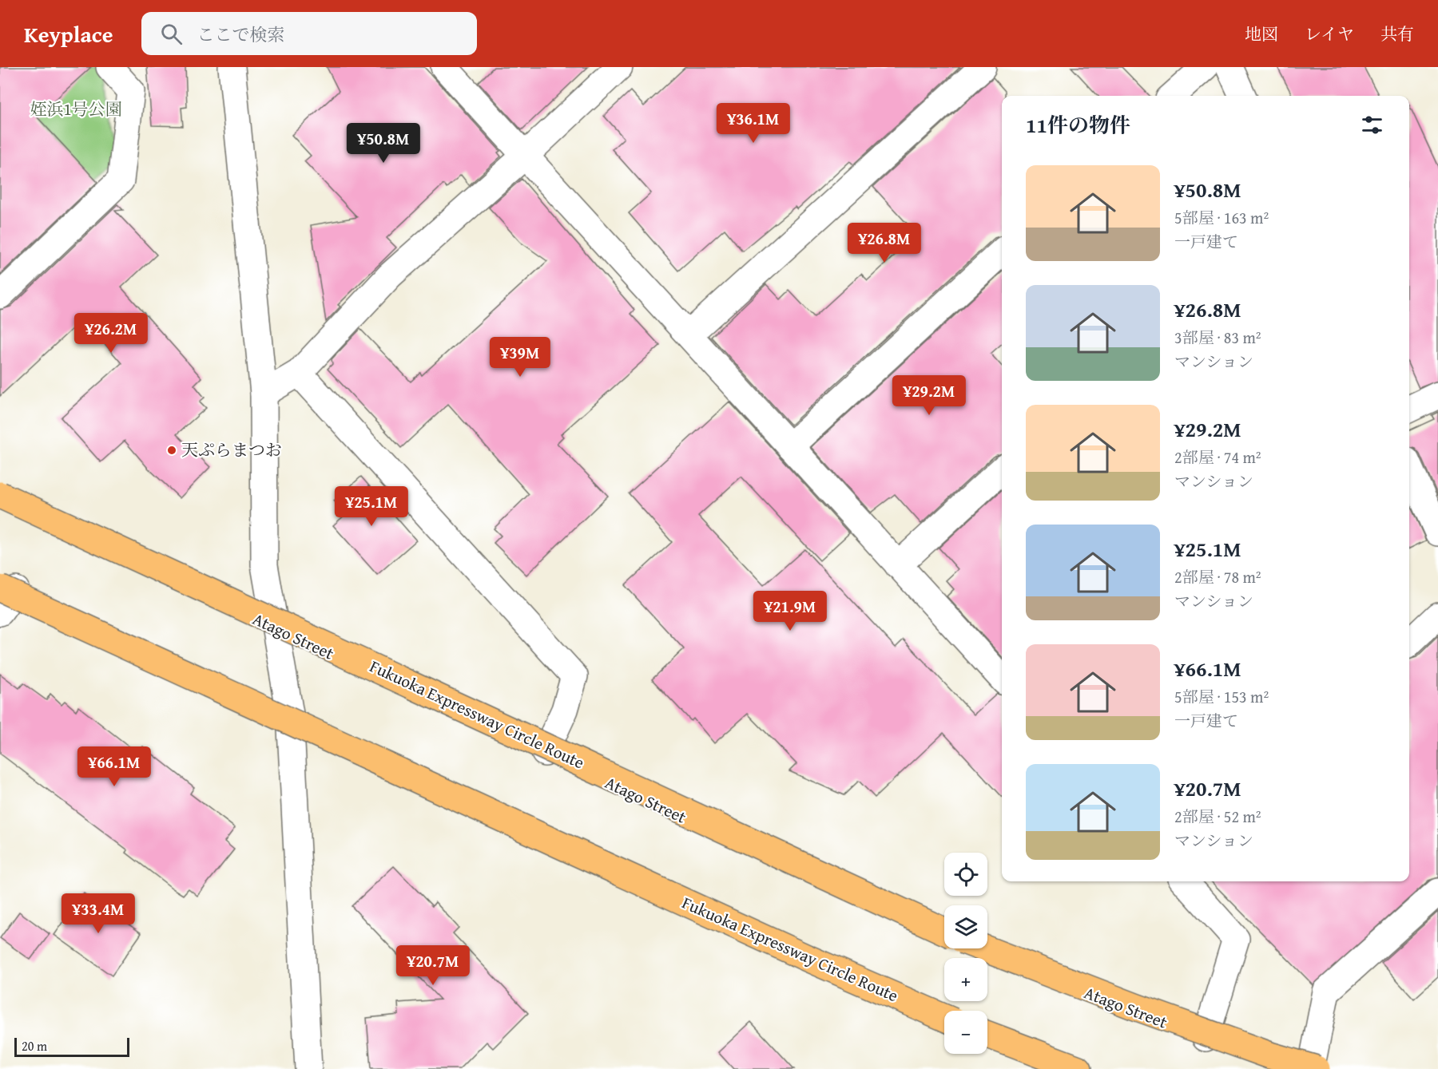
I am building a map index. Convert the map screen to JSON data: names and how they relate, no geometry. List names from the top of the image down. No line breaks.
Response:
{"streets":{"highway":["Fukuoka Expressway Circle Route"],"street":["Atago Street"]},"parks":["姪浜1号公園"],"places":["天ぷらまつお"],"scale_bar":"20 m","page":{"header":"Keyplace","search":"ここで検索","nav":["地図","レイヤ","共有"],"heading":"11件の物件","price":["¥36.1M","¥50.8M","¥26.8M","¥26.2M","¥39M","¥29.2M","¥25.1M","¥21.9M","¥66.1M","¥33.4M","¥20.7M"],"list":[{"name":"¥50.8M","note":"5部屋 · 163 m² · 一戸建て"},{"name":"¥26.8M","note":"3部屋 · 83 m² · マンション"},{"name":"¥29.2M","note":"2部屋 · 74 m² · マンション"},{"name":"¥25.1M","note":"2部屋 · 78 m² · マンション"},{"name":"¥66.1M","note":"5部屋 · 153 m² · 一戸建て"},{"name":"¥20.7M","note":"2部屋 · 52 m² · マンション"}],"map_buttons":["+","−"],"scale":"20 m"}}
